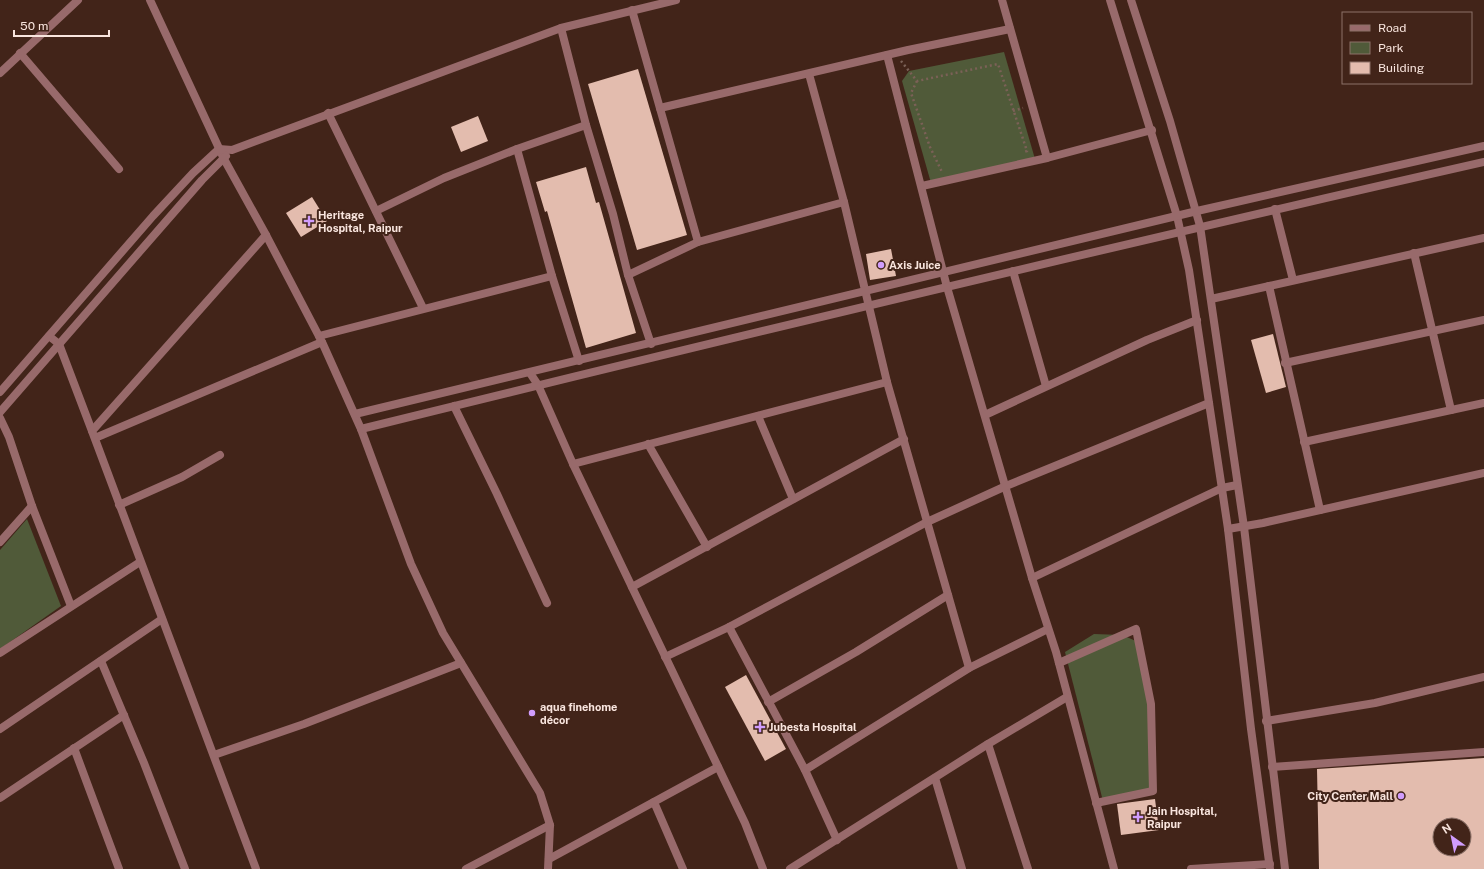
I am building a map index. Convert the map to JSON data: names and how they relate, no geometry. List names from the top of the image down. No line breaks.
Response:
{"places":{"health":["Heritage Hospital, Raipur","Jubesta Hospital","Jain Hospital, Raipur"],"other":["Axis Juice","aqua finehome décor","City Center Mall"]},"legend":["Road","Park","Building"],"scale_bar":"50 m","north":"top left"}
